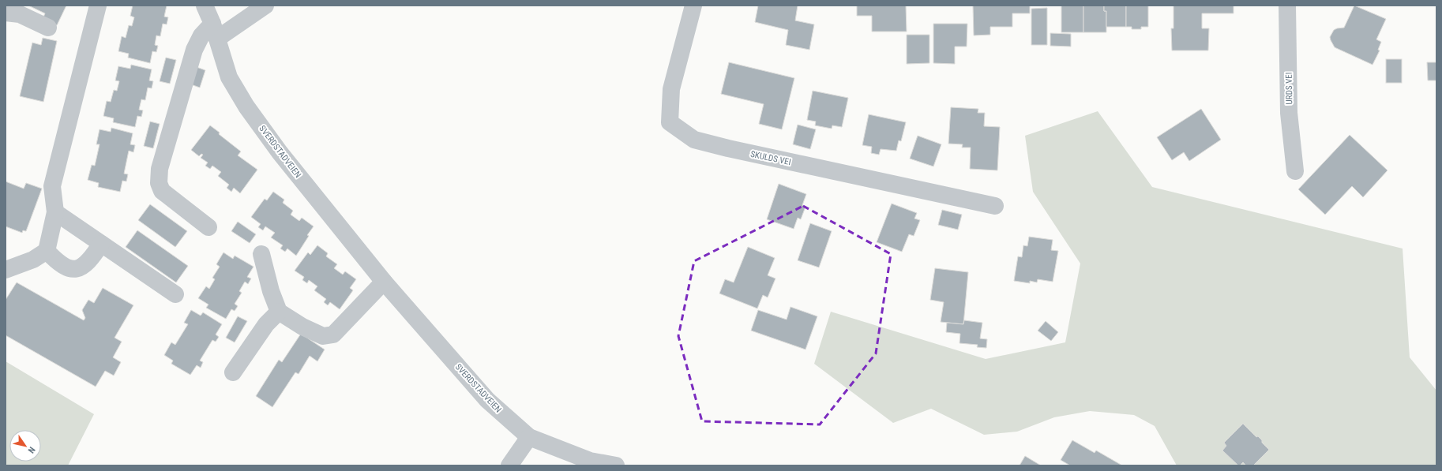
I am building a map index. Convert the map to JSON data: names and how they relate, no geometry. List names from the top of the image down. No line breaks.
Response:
{"streets":{"street":["URDS VEI","SVERDSTADVEIEN","SKULDS VEI"]},"north":"bottom right"}
